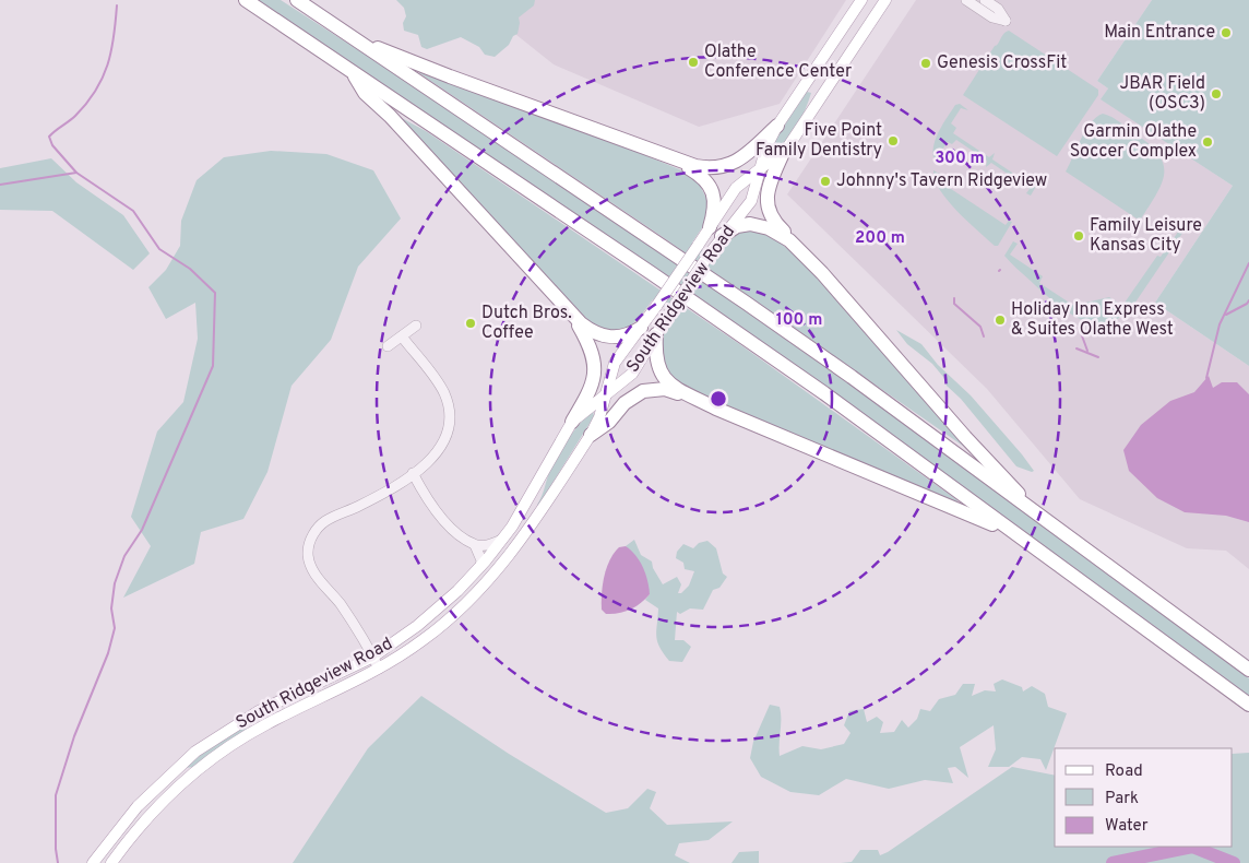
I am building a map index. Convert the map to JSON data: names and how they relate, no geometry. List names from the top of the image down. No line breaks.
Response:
{"streets":{"main road":["South Ridgeview Road"]},"places":["Main Entrance","Olathe Conference Center","Genesis CrossFit","JBAR Field (OSC3)","Five Point Family Dentistry","Garmin Olathe Soccer Complex","Johnny's Tavern Ridgeview","Family Leisure Kansas City","Holiday Inn Express & Suites Olathe West","Dutch Bros. Coffee"],"legend":["Road","Park","Water"],"rings":["300 m","200 m","100 m"]}
